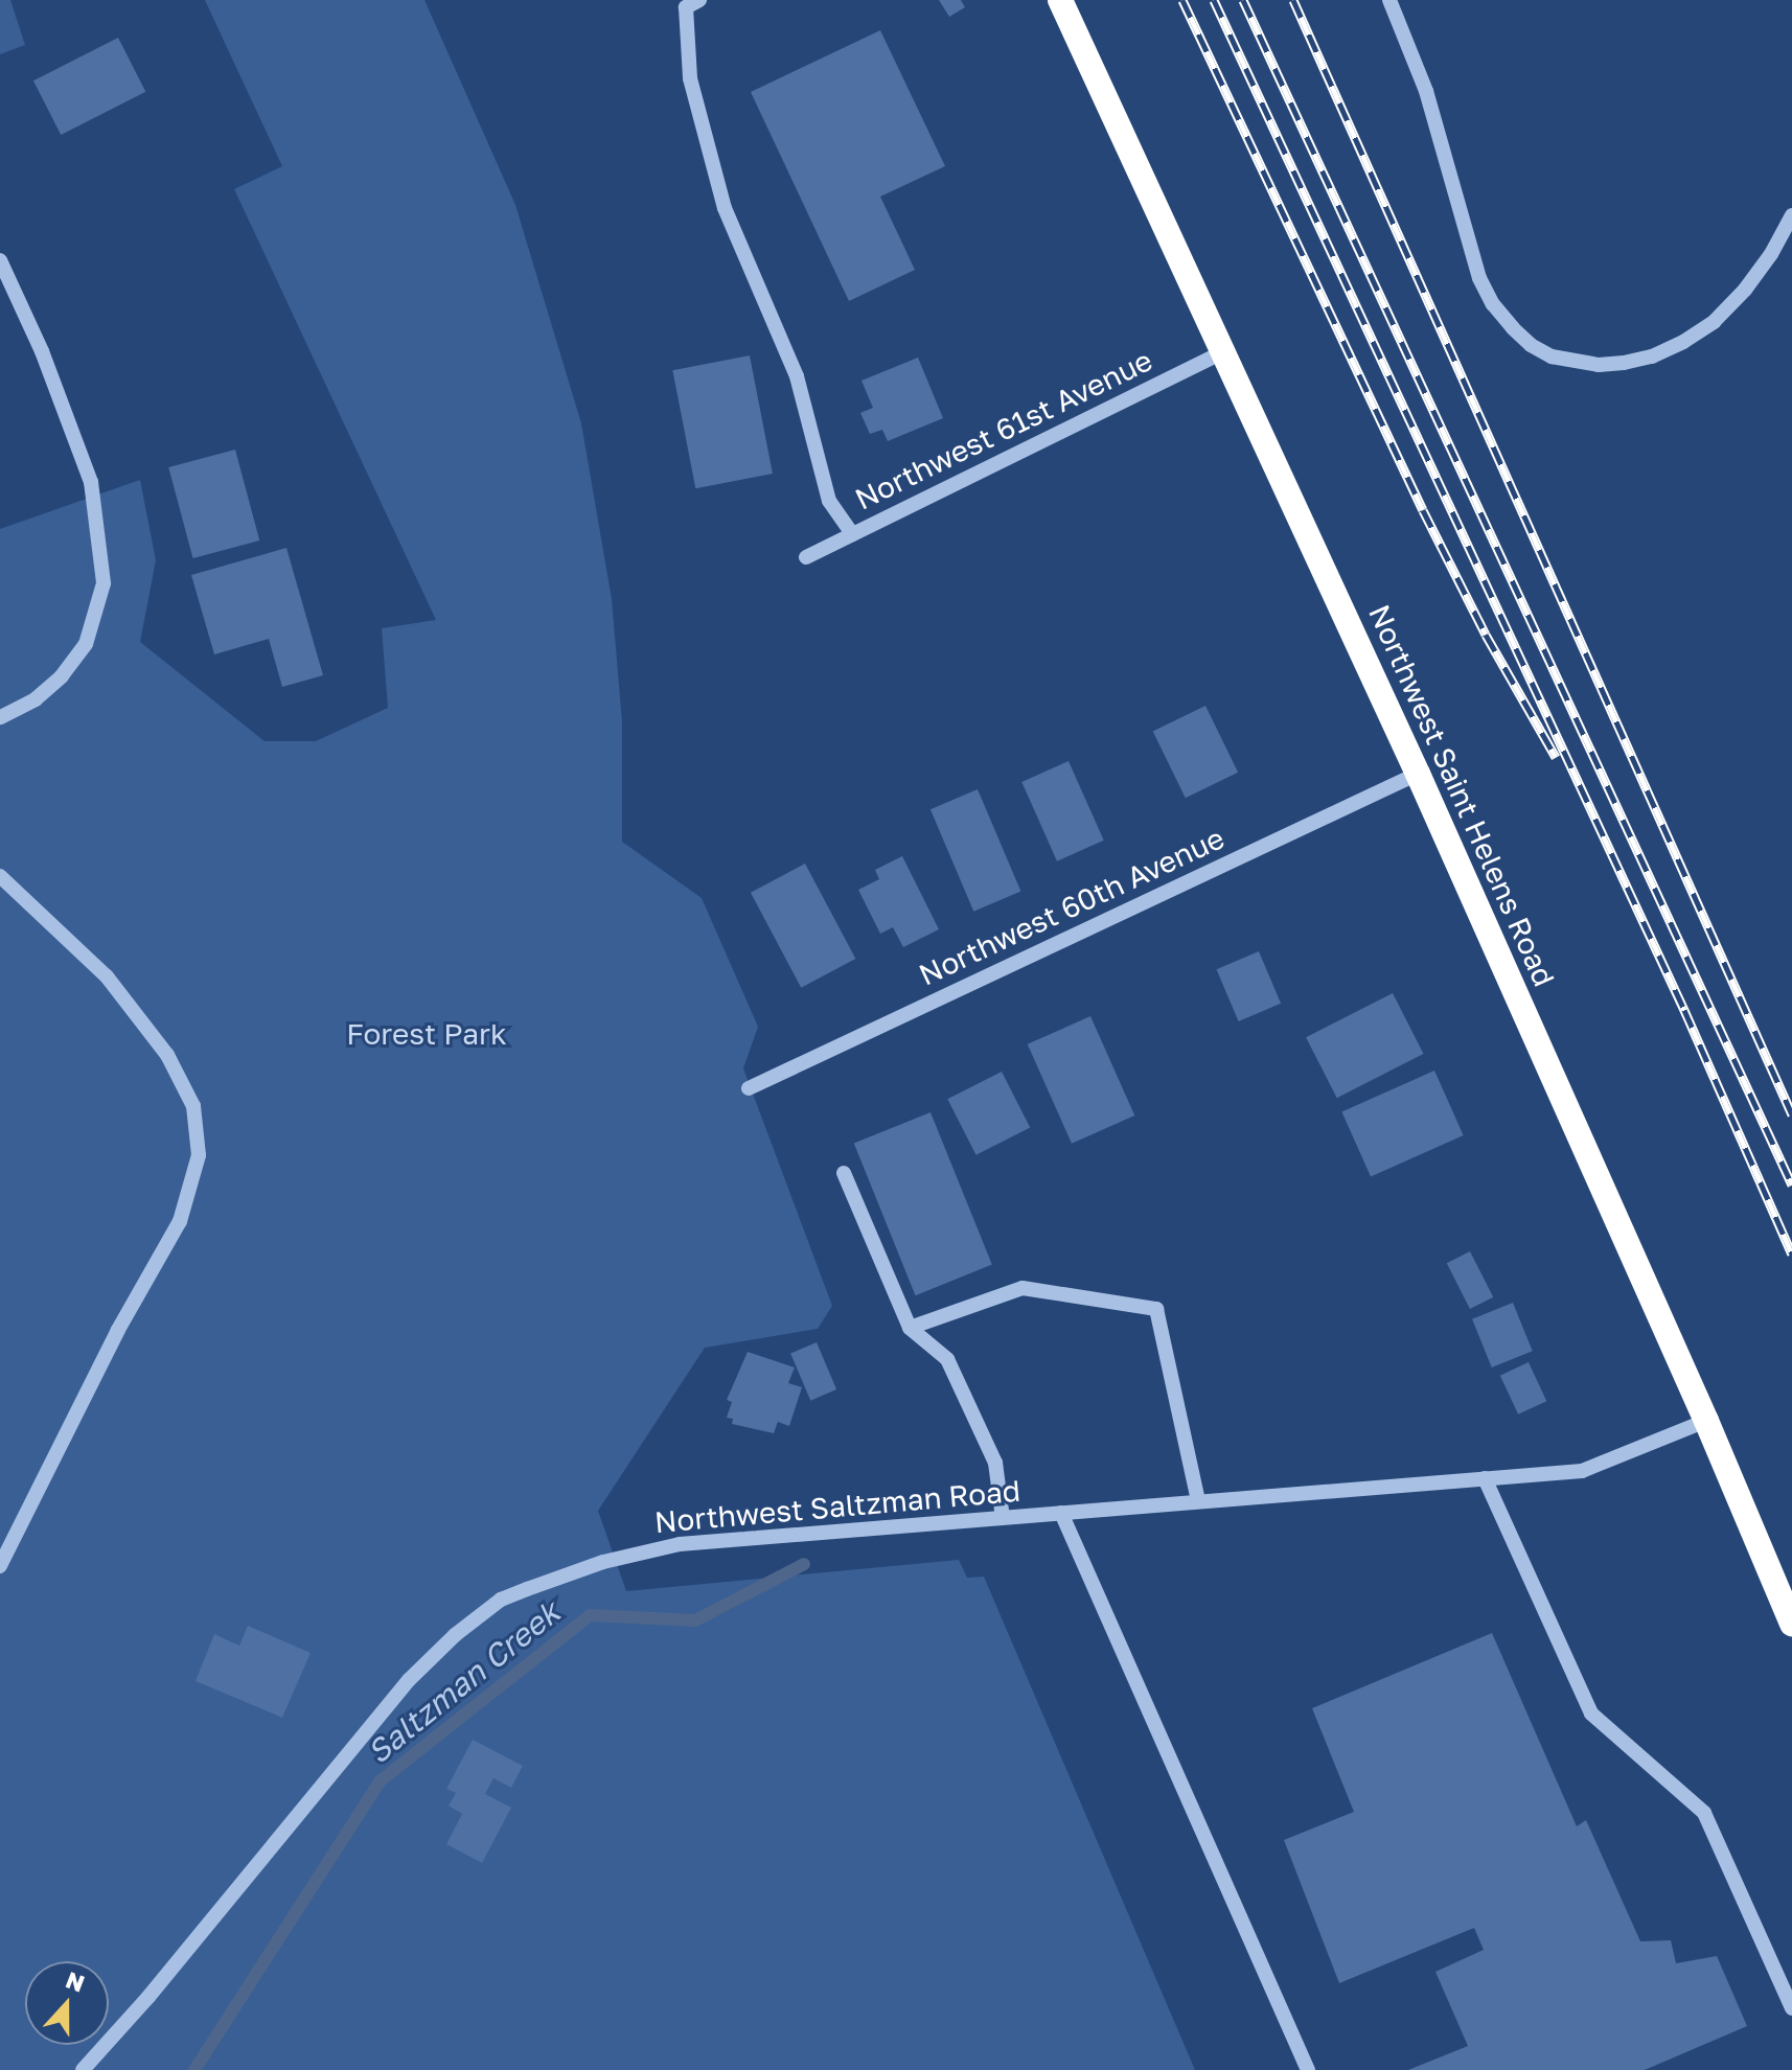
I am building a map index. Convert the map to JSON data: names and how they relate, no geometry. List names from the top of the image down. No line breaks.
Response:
{"streets":{"highway":["Northwest Saint Helens Road"],"street":["Northwest 61st Avenue","Northwest 60th Avenue","Northwest Saltzman Road"]},"crossings":[["Northwest 61st Avenue","Northwest Saint Helens Road"],["Northwest Saint Helens Road","Northwest 60th Avenue"],["Northwest Saint Helens Road","Northwest Saltzman Road"]],"water":["Saltzman Creek"],"parks":["Forest Park"],"north":"top"}
